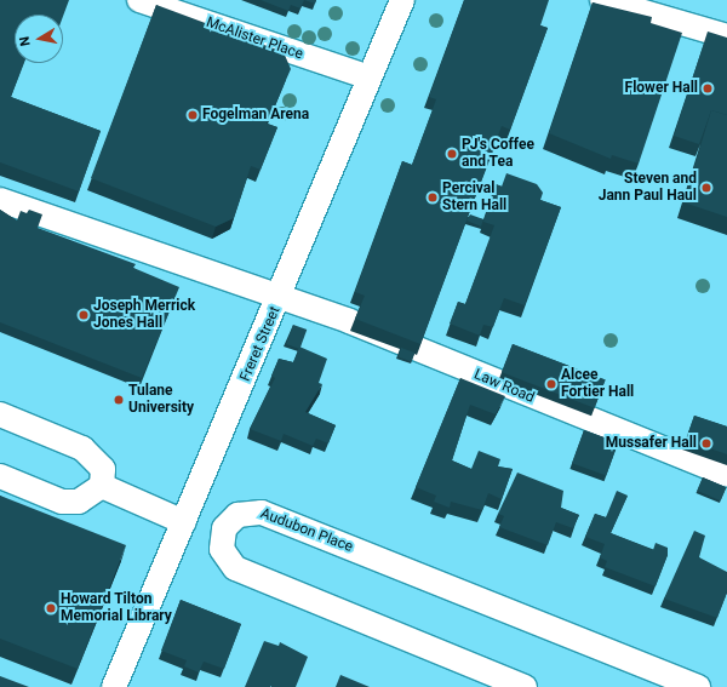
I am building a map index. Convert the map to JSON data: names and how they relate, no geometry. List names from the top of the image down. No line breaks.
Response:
{"streets":{"street":["McAlister Place","Freret Street","Law Road","Audubon Place"]},"crossings":[["McAlister Place","Freret Street"],["Freret Street","Law Road"]],"places":["Flower Hall","Fogelman Arena","PJ's Coffee and Tea","Steven and Jann Paul Haul","Percival Stern Hall","Joseph Merrick Jones Hall","Alcee Fortier Hall","Tulane University","Mussafer Hall","Howard Tilton Memorial Library"],"north":"left"}
